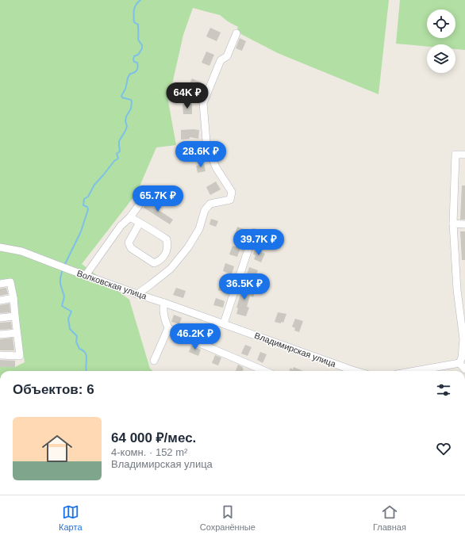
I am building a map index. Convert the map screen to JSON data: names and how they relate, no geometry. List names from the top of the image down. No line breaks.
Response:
{"streets":{"street":["Волковская улица","Владимирская улица"]},"crossings":[["Волковская улица","Владимирская улица"]],"page":{"price":["64K ₽","28.6K ₽","65.7K ₽","39.7K ₽","36.5K ₽","46.2K ₽"],"heading":"Объектов: 6","list":[{"name":"64 000 ₽/мес.","note":"4-комн. · 152 m² · Владимирская улица"}],"tabs":["Карта","Сохранённые","Главная"]}}
